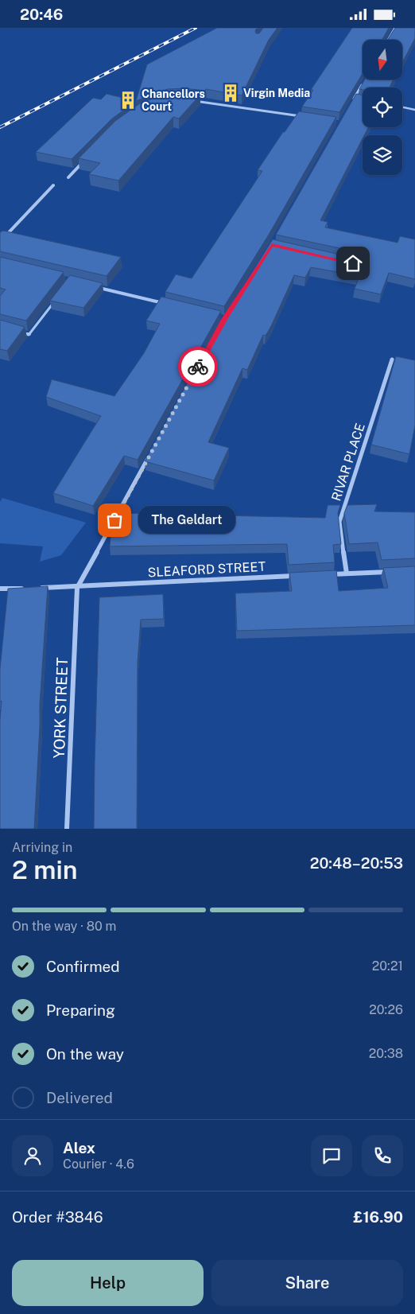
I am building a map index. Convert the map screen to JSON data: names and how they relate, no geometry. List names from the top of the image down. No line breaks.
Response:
{"streets":{"street":["RIVAR PLACE","SLEAFORD STREET","YORK STREET"]},"crossings":[["SLEAFORD STREET","YORK STREET"]],"places":{"building":["Virgin Media","Chancellors Court"],"other":["The Geldart"]},"north":"bottom","page":{"status":"20:46","bubble":"The Geldart","heading":["2 min","Arriving in","20:48–20:53"],"panel":["Alex","Courier · 4.6","Order #3846","£16.90"],"bar":"On the way · 80 m","list":[["Confirmed","20:21"],["Preparing","20:26"],["On the way","20:38"],"Delivered"],"buttons":["Help","Share"]}}
